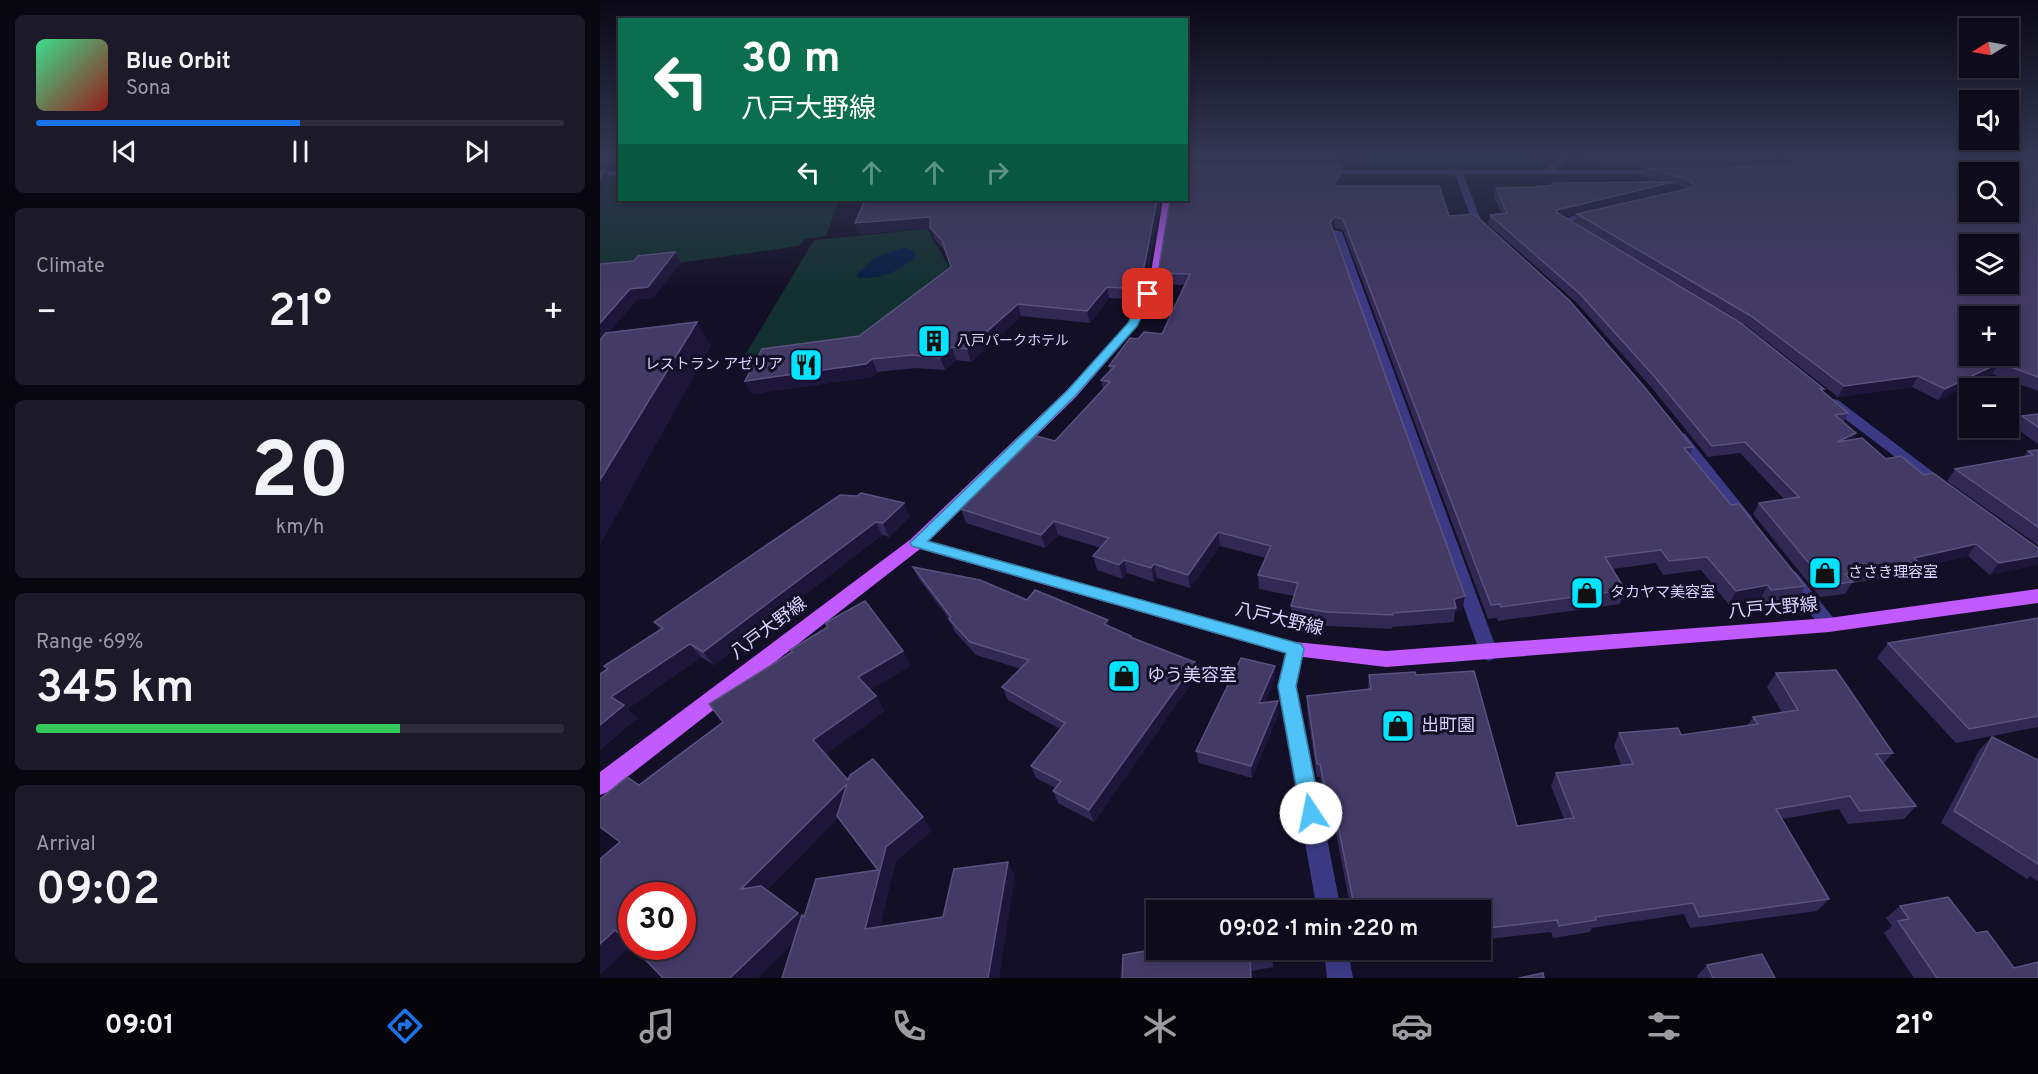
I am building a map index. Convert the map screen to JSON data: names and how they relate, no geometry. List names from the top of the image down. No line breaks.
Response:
{"streets":{"main road":["八戸大野線"]},"places":{"building":["八戸パークホテル"],"restaurant":["レストラン アゼリア"],"shop":["ささき理容室","タカヤマ美容室","ゆう美容室","出町園"]},"north":"left","page":{"map_buttons":["+","−"],"turn":["30 m","八戸大野線"],"song":["Blue Orbit","Sona"],"tile":["Climate",["20","km/h"],["Range · 69%","345 km"],["Arrival","09:02"]],"heat":["−","21°","+"],"limit":"30","trip":"09:02 · 1 min · 220 m","tabs":["09:01","21°"]}}
